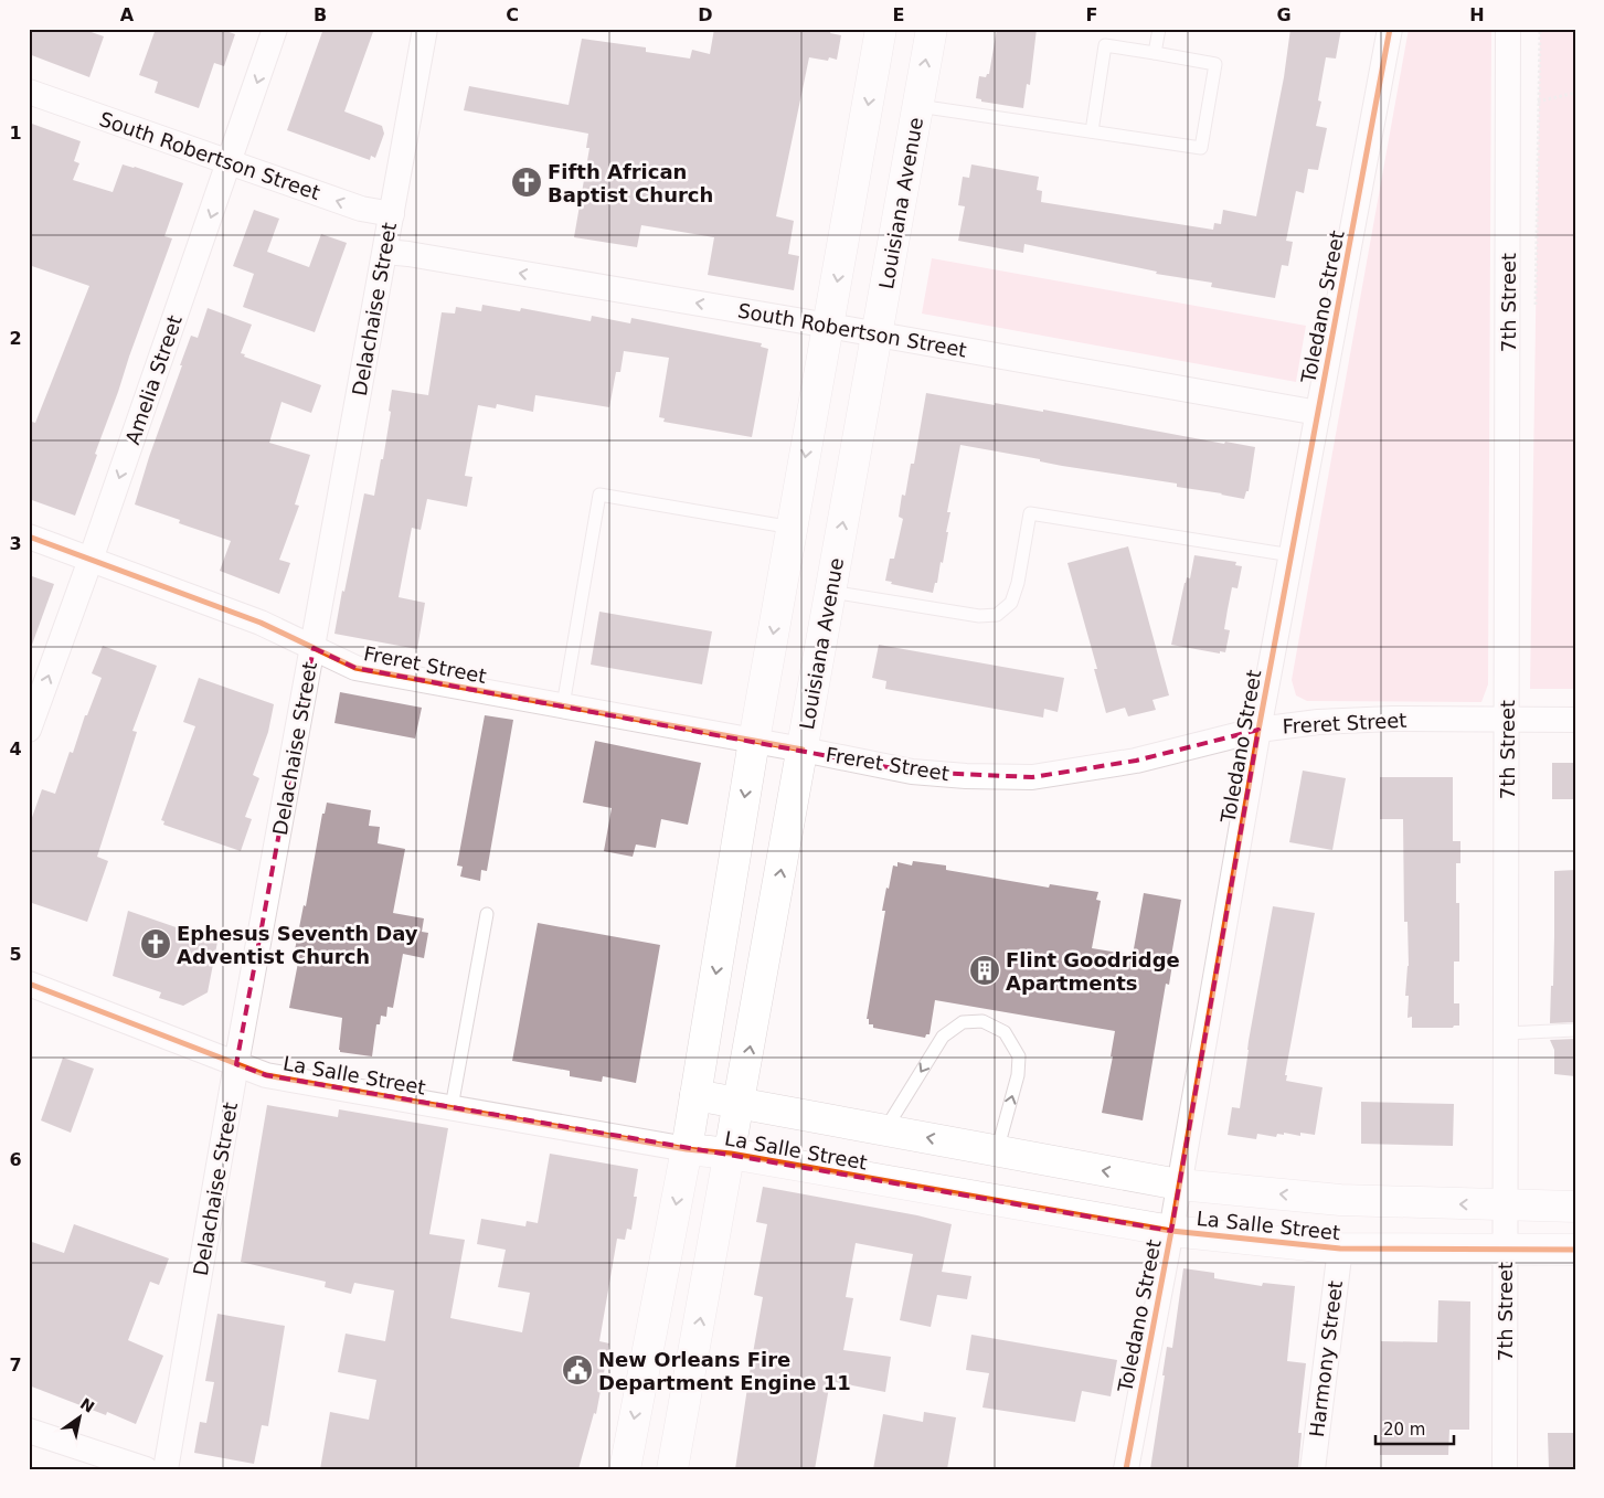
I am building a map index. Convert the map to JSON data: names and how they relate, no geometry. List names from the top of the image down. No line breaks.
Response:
{"streets":{"street":["South Robertson Street","Louisiana Avenue","7th Street","Toledano Street","Delachaise Street","Amelia Street","Freret Street","La Salle Street","Harmony Street"]},"crossings":[["South Robertson Street","Louisiana Avenue"],["South Robertson Street","Toledano Street"],["South Robertson Street","Delachaise Street"],["South Robertson Street","Amelia Street"],["Louisiana Avenue","Freret Street"],["Louisiana Avenue","La Salle Street"],["7th Street","Freret Street"],["7th Street","La Salle Street"],["Toledano Street","Freret Street"],["Toledano Street","La Salle Street"],["Delachaise Street","Freret Street"],["Delachaise Street","La Salle Street"],["Amelia Street","Freret Street"],["La Salle Street","Harmony Street"]],"one_way":["South Robertson Street"],"places":{"church":["Fifth African Baptist Church","Ephesus Seventh Day Adventist Church"],"building":["Flint Goodridge Apartments"],"public building":["New Orleans Fire Department Engine 11"]},"scale_bar":"20 m","north":"top right","grid":{"columns":["A","B","C","D","E","F","G","H"],"rows":["1","2","3","4","5","6","7"]}}
